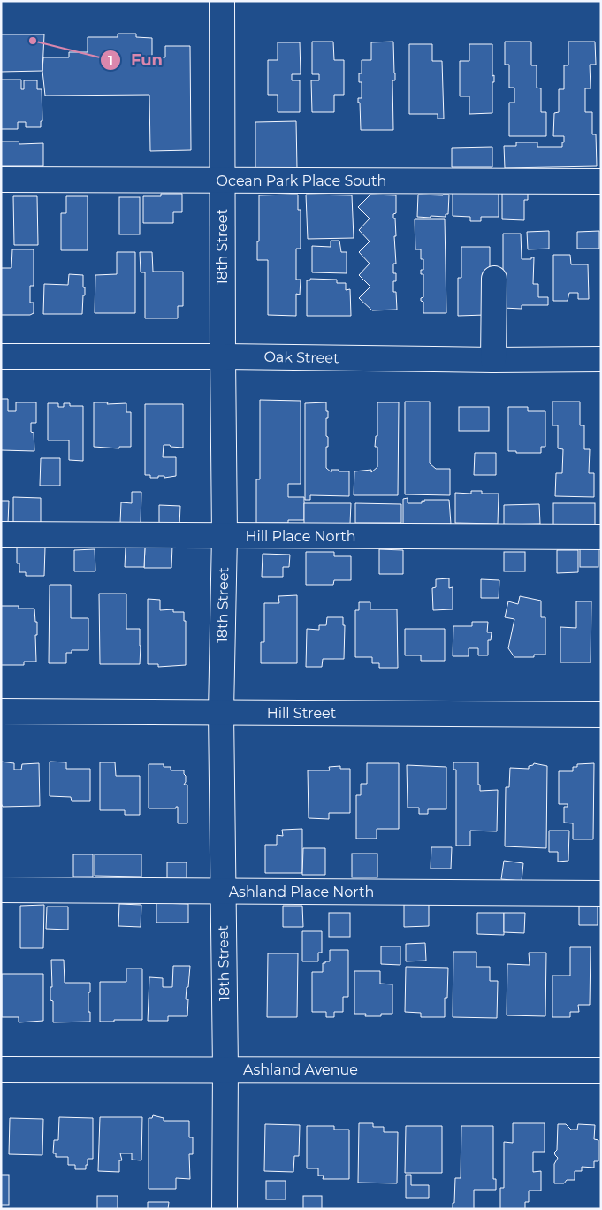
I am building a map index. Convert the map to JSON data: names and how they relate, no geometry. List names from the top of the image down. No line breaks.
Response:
{"streets":{"street":["Ocean Park Place South","18th Street","Oak Street","Hill Place North","Hill Street","Ashland Place North","Ashland Avenue"]},"crossings":[["Ocean Park Place South","18th Street"],["18th Street","Oak Street"],["18th Street","Hill Place North"],["18th Street","Hill Street"],["18th Street","Ashland Place North"],["18th Street","Ashland Avenue"]],"places":["Fun"]}
